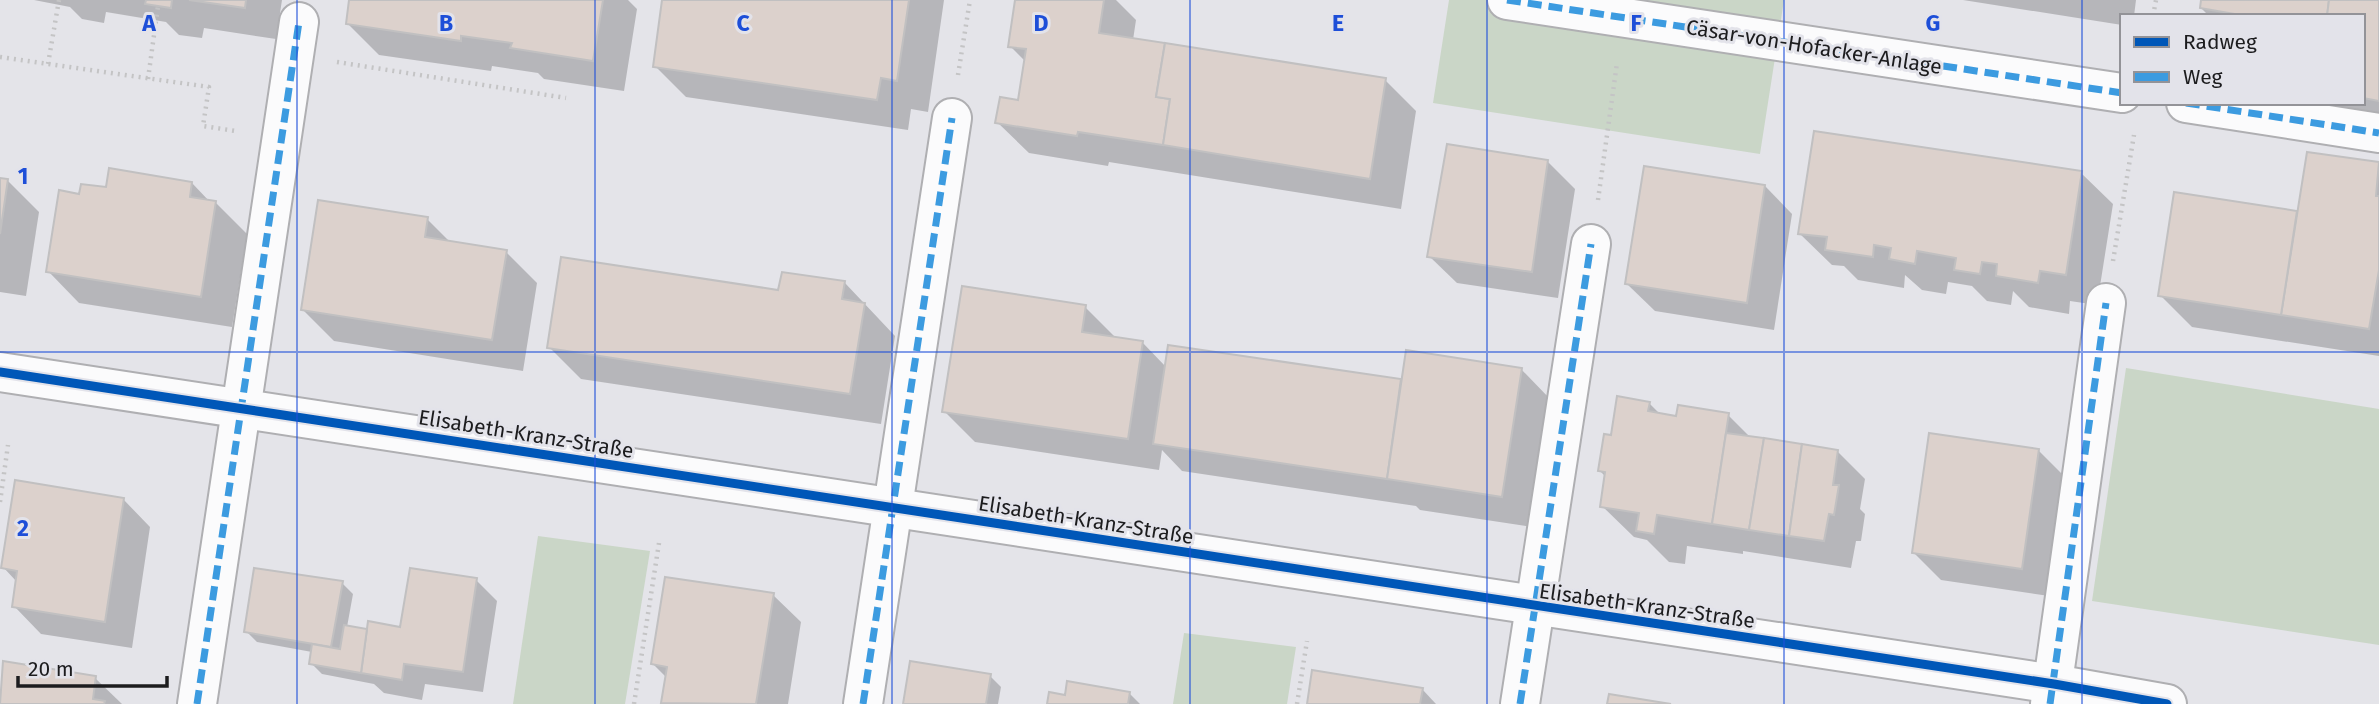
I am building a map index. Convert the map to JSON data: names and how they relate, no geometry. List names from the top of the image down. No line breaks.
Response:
{"streets":{"street":["Cäsar-von-Hofacker-Anlage","Elisabeth-Kranz-Straße"]},"legend":["Radweg","Weg"],"scale_bar":"20 m","grid":{"columns":["A","B","C","D","E","F","G"],"rows":["1","2"]}}
